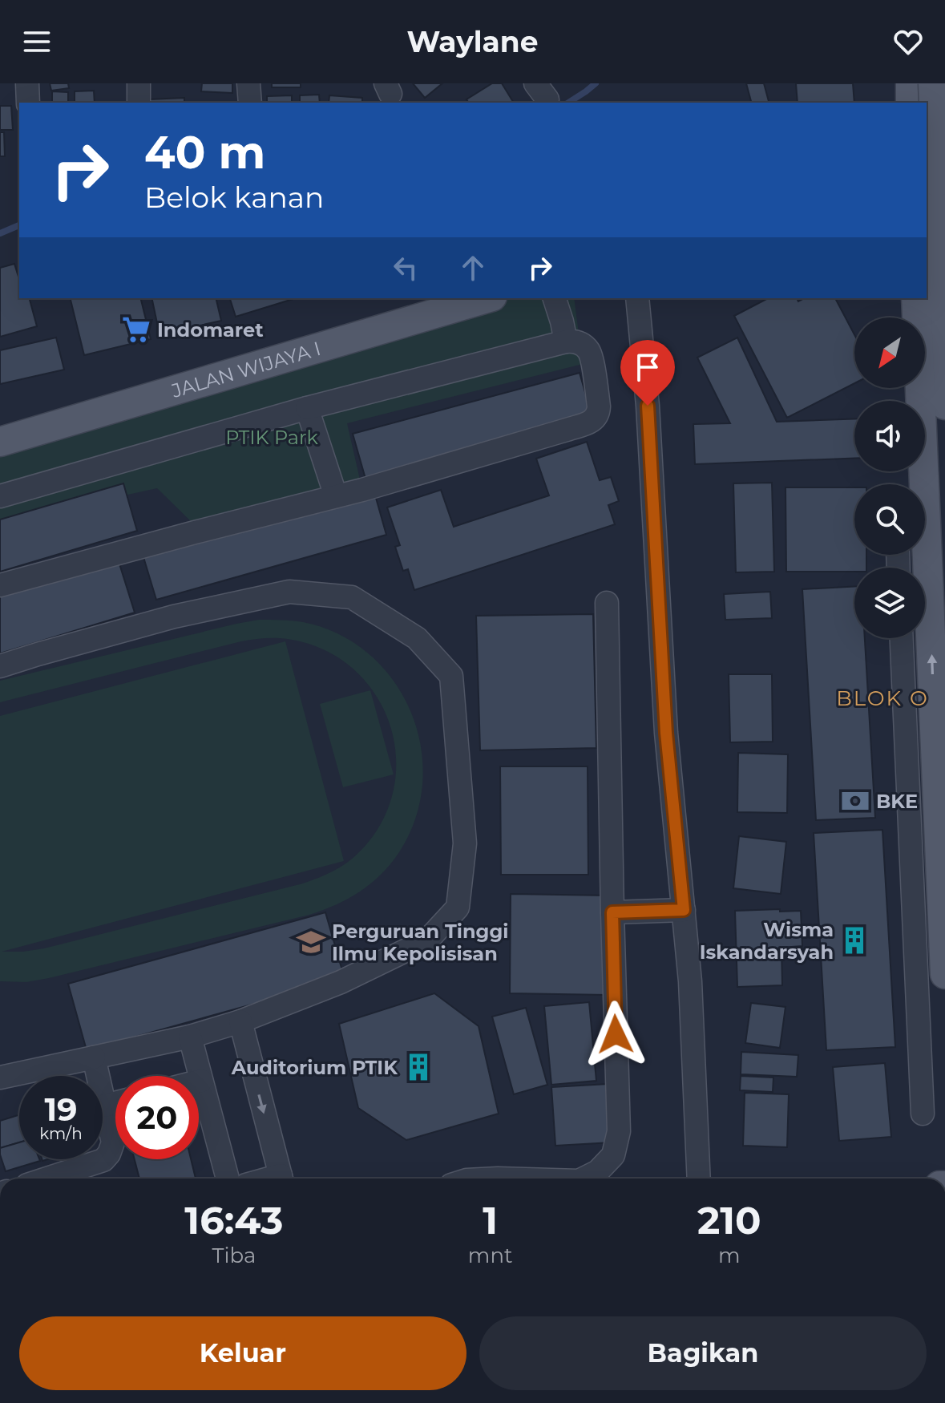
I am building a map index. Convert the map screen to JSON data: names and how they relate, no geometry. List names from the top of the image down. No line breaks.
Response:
{"streets":{"main road":["JALAN WIJAYA I"]},"districts":["BLOK O"],"parks":["PTIK Park"],"places":{"supermarket":["Indomaret"],"bank":["BKE"],"building":["Wisma Iskandarsyah","Auditorium PTIK"],"school or university":["Perguruan Tinggi Ilmu Kepolisisan"]},"north":"bottom left","page":{"header":"Waylane","turn":["40 m","Belok kanan"],"speed":"19 km/h","limit":"20","eta":["16:43","Tiba","1","mnt","210","m"],"buttons":["Keluar","Bagikan"]}}
